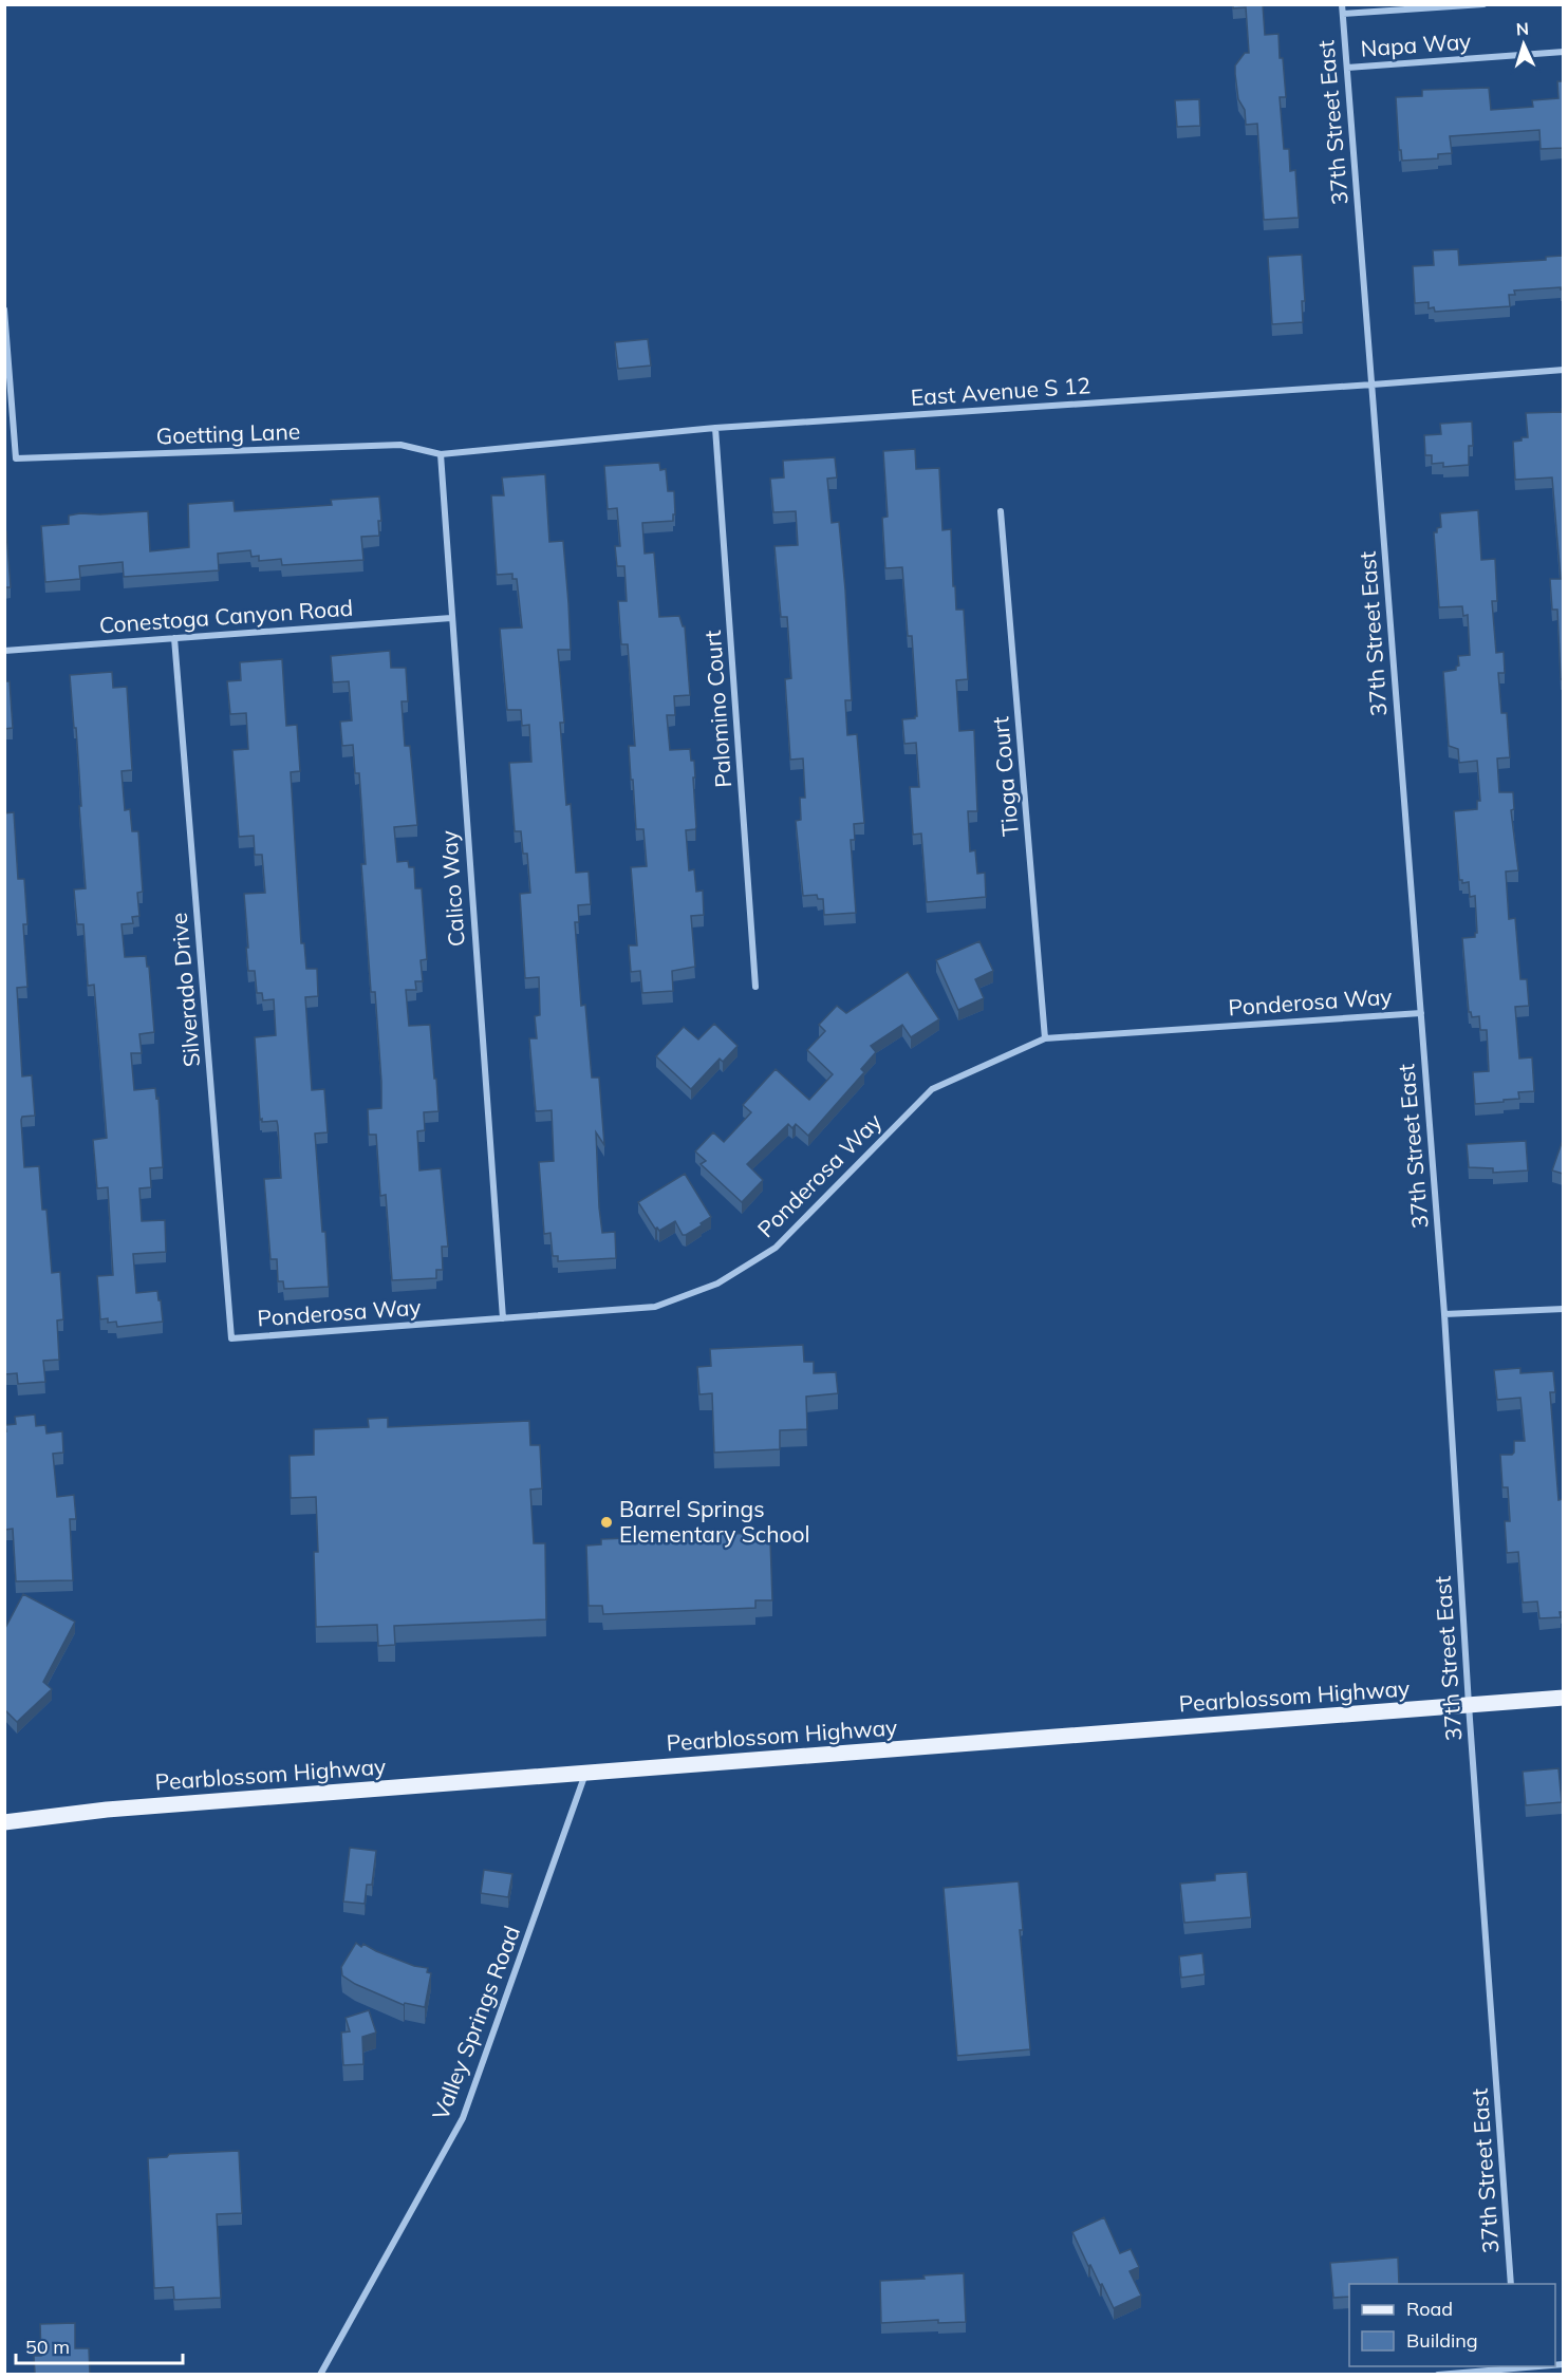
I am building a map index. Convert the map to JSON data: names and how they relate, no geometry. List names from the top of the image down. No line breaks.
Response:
{"streets":{"main road":["Pearblossom Highway"],"street":["Napa Way","37th Street East","East Avenue S 12","Goetting Lane","Conestoga Canyon Road","Palomino Court","Tioga Court","Calico Way","Silverado Drive","Ponderosa Way","Valley Springs Road"]},"crossings":[["Napa Way","37th Street East"],["37th Street East","East Avenue S 12"],["37th Street East","Ponderosa Way"],["37th Street East","Pearblossom Highway"],["East Avenue S 12","Goetting Lane"],["East Avenue S 12","Palomino Court"],["East Avenue S 12","Calico Way"],["Goetting Lane","Calico Way"],["Conestoga Canyon Road","Calico Way"],["Conestoga Canyon Road","Silverado Drive"],["Tioga Court","Ponderosa Way"],["Calico Way","Ponderosa Way"],["Silverado Drive","Ponderosa Way"],["Pearblossom Highway","Valley Springs Road"]],"places":["Barrel Springs Elementary School"],"legend":["Road","Building"],"scale_bar":"50 m","north":"top"}
